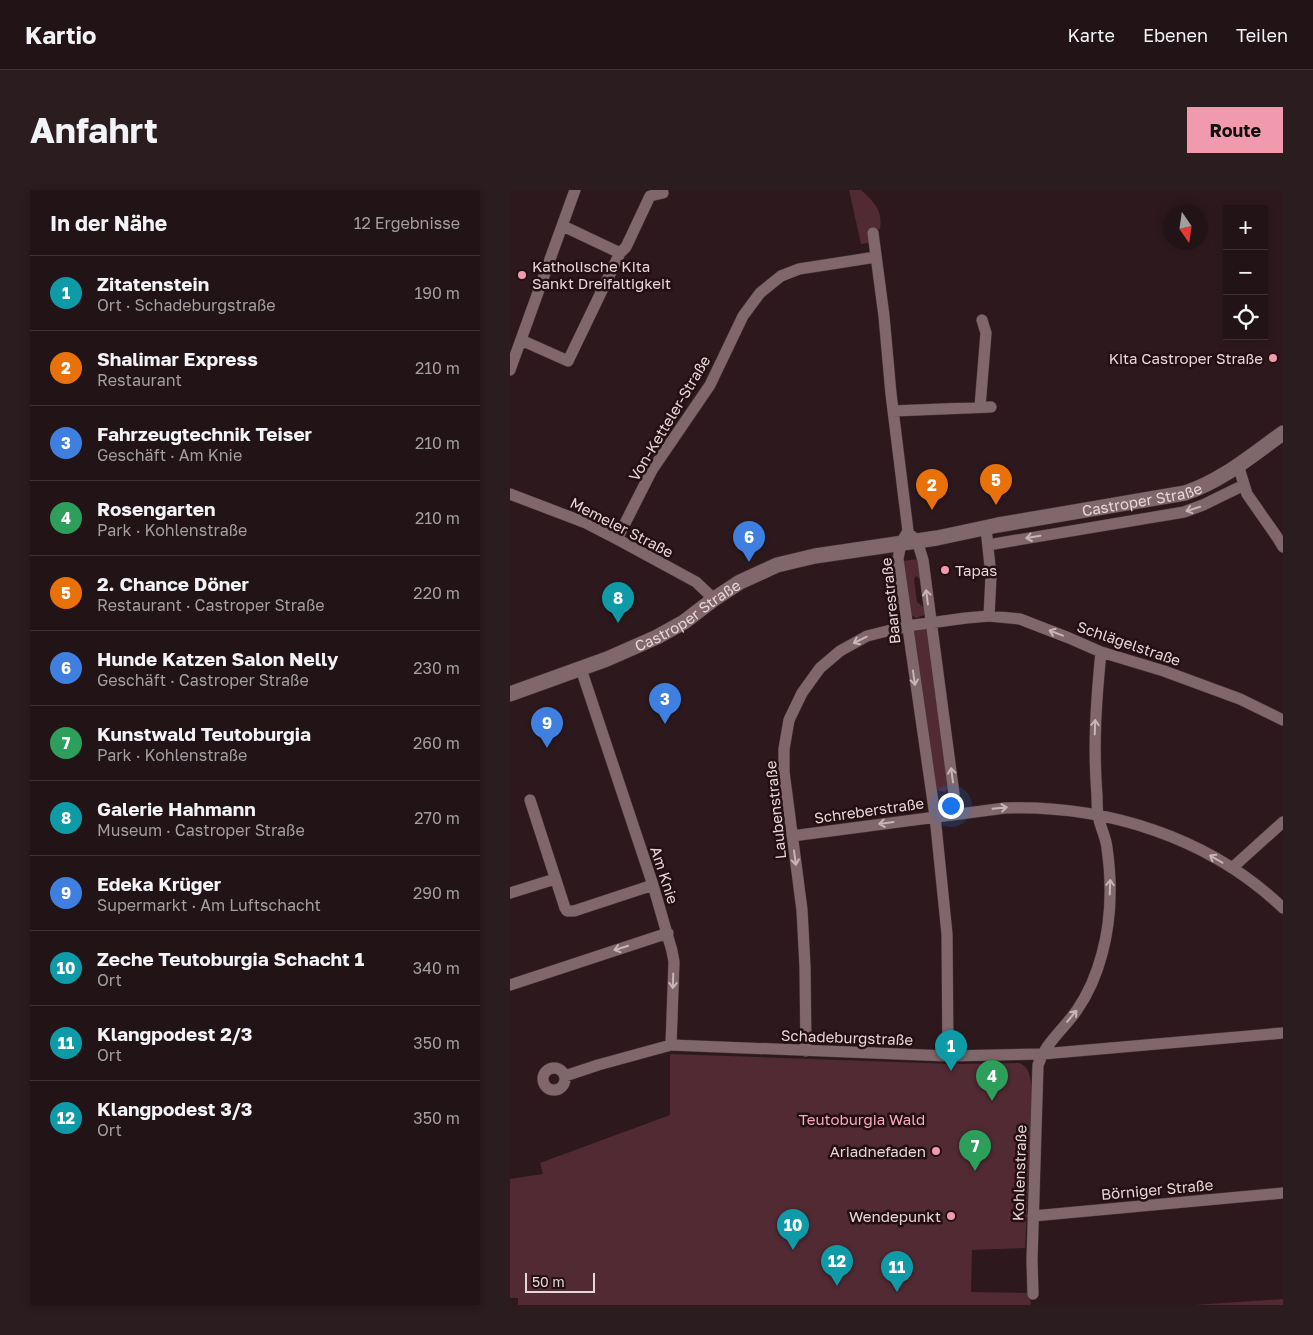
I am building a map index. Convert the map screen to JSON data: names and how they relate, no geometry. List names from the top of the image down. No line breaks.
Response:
{"streets":{"main road":["Castroper Straße"],"street":["Von-Ketteler-Straße","Memeler Straße","Baarestraße","Schlägelstraße","Laubenstraße","Schreberstraße","Am Knie","Schadeburgstraße","Kohlenstraße","Börniger Straße"]},"crossings":[["Von-Ketteler-Straße","Memeler Straße"],["Castroper Straße","Memeler Straße"],["Castroper Straße","Baarestraße"],["Castroper Straße","Am Knie"],["Baarestraße","Laubenstraße"],["Baarestraße","Schreberstraße"],["Baarestraße","Schadeburgstraße"],["Schlägelstraße","Laubenstraße"],["Laubenstraße","Schreberstraße"],["Laubenstraße","Schadeburgstraße"],["Schadeburgstraße","Kohlenstraße"],["Kohlenstraße","Börniger Straße"]],"one_way":["Laubenstraße"],"parks":["Teutoburgia Wald"],"places":["Katholische Kita Sankt Dreifaltigkeit","Kita Castroper Straße","Tapas","Ariadnefaden","Wendepunkt"],"scale_bar":"50 m","north":"bottom","page":{"header":"Kartio","nav":["Karte","Ebenen","Teilen"],"buttons":"Route","title":"Anfahrt","heading":["In der Nähe","12 Ergebnisse"],"map_buttons":["+","−"],"list":[{"mark":"1","name":"Zitatenstein","note":"Ort · Schadeburgstraße","value":"190 m"},{"mark":"2","name":"Shalimar Express","note":"Restaurant","value":"210 m"},{"mark":"3","name":"Fahrzeugtechnik Teiser","note":"Geschäft · Am Knie","value":"210 m"},{"mark":"4","name":"Rosengarten","note":"Park · Kohlenstraße","value":"210 m"},{"mark":"5","name":"2. Chance Döner","note":"Restaurant · Castroper Straße","value":"220 m"},{"mark":"6","name":"Hunde Katzen Salon Nelly","note":"Geschäft · Castroper Straße","value":"230 m"},{"mark":"7","name":"Kunstwald Teutoburgia","note":"Park · Kohlenstraße","value":"260 m"},{"mark":"8","name":"Galerie Hahmann","note":"Museum · Castroper Straße","value":"270 m"},{"mark":"9","name":"Edeka Krüger","note":"Supermarkt · Am Luftschacht","value":"290 m"},{"mark":"10","name":"Zeche Teutoburgia Schacht 1","note":"Ort","value":"340 m"},{"mark":"11","name":"Klangpodest 2/3","note":"Ort","value":"350 m"},{"mark":"12","name":"Klangpodest 3/3","note":"Ort","value":"350 m"}],"pins":["5","2","6","8","3","9","1","4","7","10","12","11"],"scale":"50 m"}}
